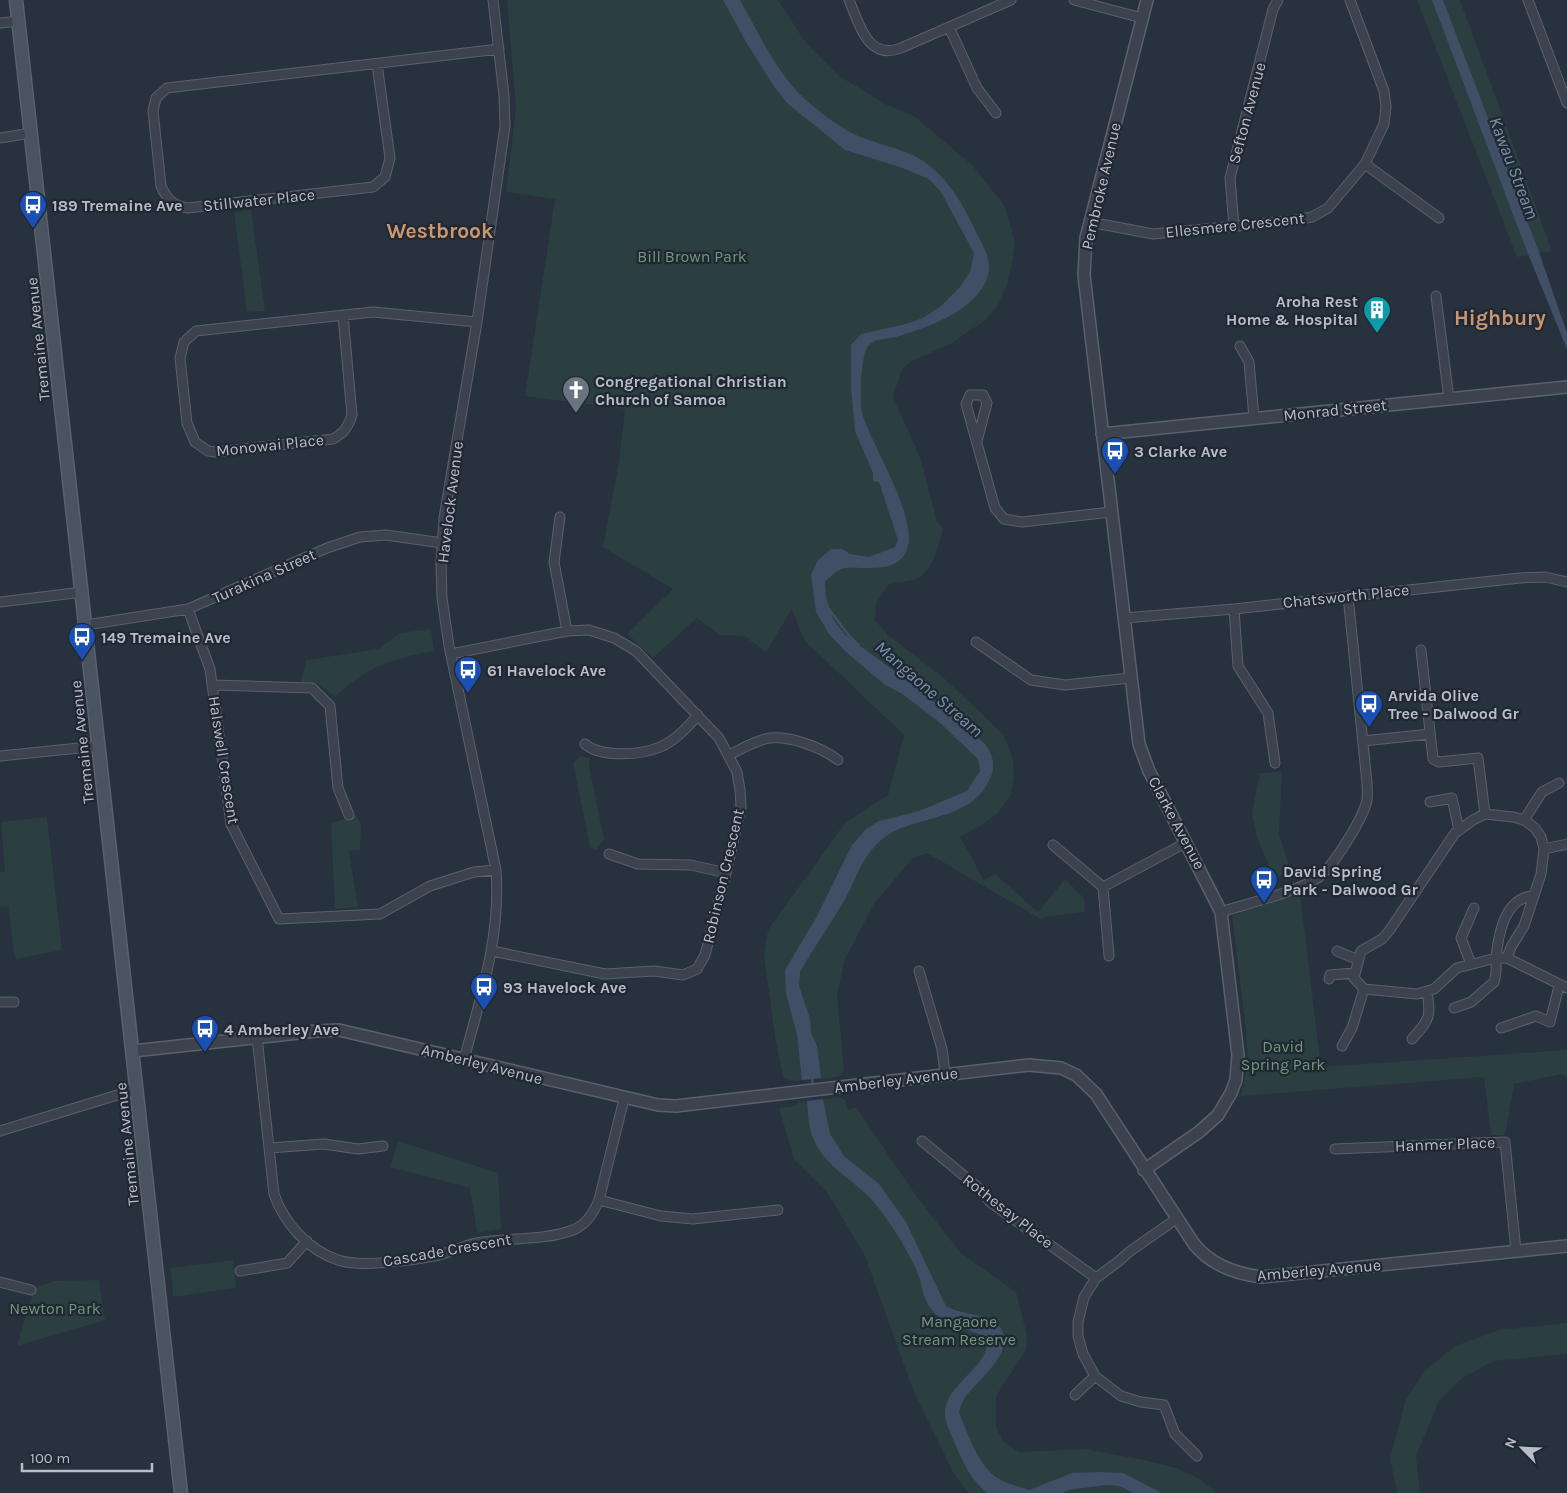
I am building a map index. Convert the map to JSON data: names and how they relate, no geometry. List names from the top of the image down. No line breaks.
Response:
{"streets":{"main road":["Tremaine Avenue"],"street":["Sefton Avenue","Pembroke Avenue","Stillwater Place","Ellesmere Crescent","Monrad Street","Monowai Place","Havelock Avenue","Turakina Street","Chatsworth Place","Halswell Crescent","Clarke Avenue","Robinson Crescent","Amberley Avenue","Hanmer Place","Rothesay Place","Cascade Crescent"]},"crossings":[["Sefton Avenue","Ellesmere Crescent"],["Pembroke Avenue","Ellesmere Crescent"],["Pembroke Avenue","Monrad Street"],["Pembroke Avenue","Clarke Avenue"],["Stillwater Place","Havelock Avenue"],["Tremaine Avenue","Turakina Street"],["Tremaine Avenue","Amberley Avenue"],["Monrad Street","Clarke Avenue"],["Monowai Place","Havelock Avenue"],["Havelock Avenue","Turakina Street"],["Havelock Avenue","Halswell Crescent"],["Havelock Avenue","Robinson Crescent"],["Havelock Avenue","Amberley Avenue"],["Turakina Street","Halswell Crescent"],["Chatsworth Place","Clarke Avenue"],["Clarke Avenue","Amberley Avenue"],["Amberley Avenue","Hanmer Place"],["Amberley Avenue","Cascade Crescent"]],"districts":["Westbrook","Highbury"],"water":["Kawau Stream","Mangaone Stream"],"parks":["Bill Brown Park","David Spring Park","Newton Park","Mangaone Stream Reserve"],"places":{"bus stop":["189 Tremaine Ave","3 Clarke Ave","149 Tremaine Ave","61 Havelock Ave","Arvida Olive Tree - Dalwood Gr","David Spring Park - Dalwood Gr","93 Havelock Ave","4 Amberley Ave"],"building":["Aroha Rest Home & Hospital"],"church":["Congregational Christian Church of Samoa"]},"scale_bar":"100 m","north":"top left"}
